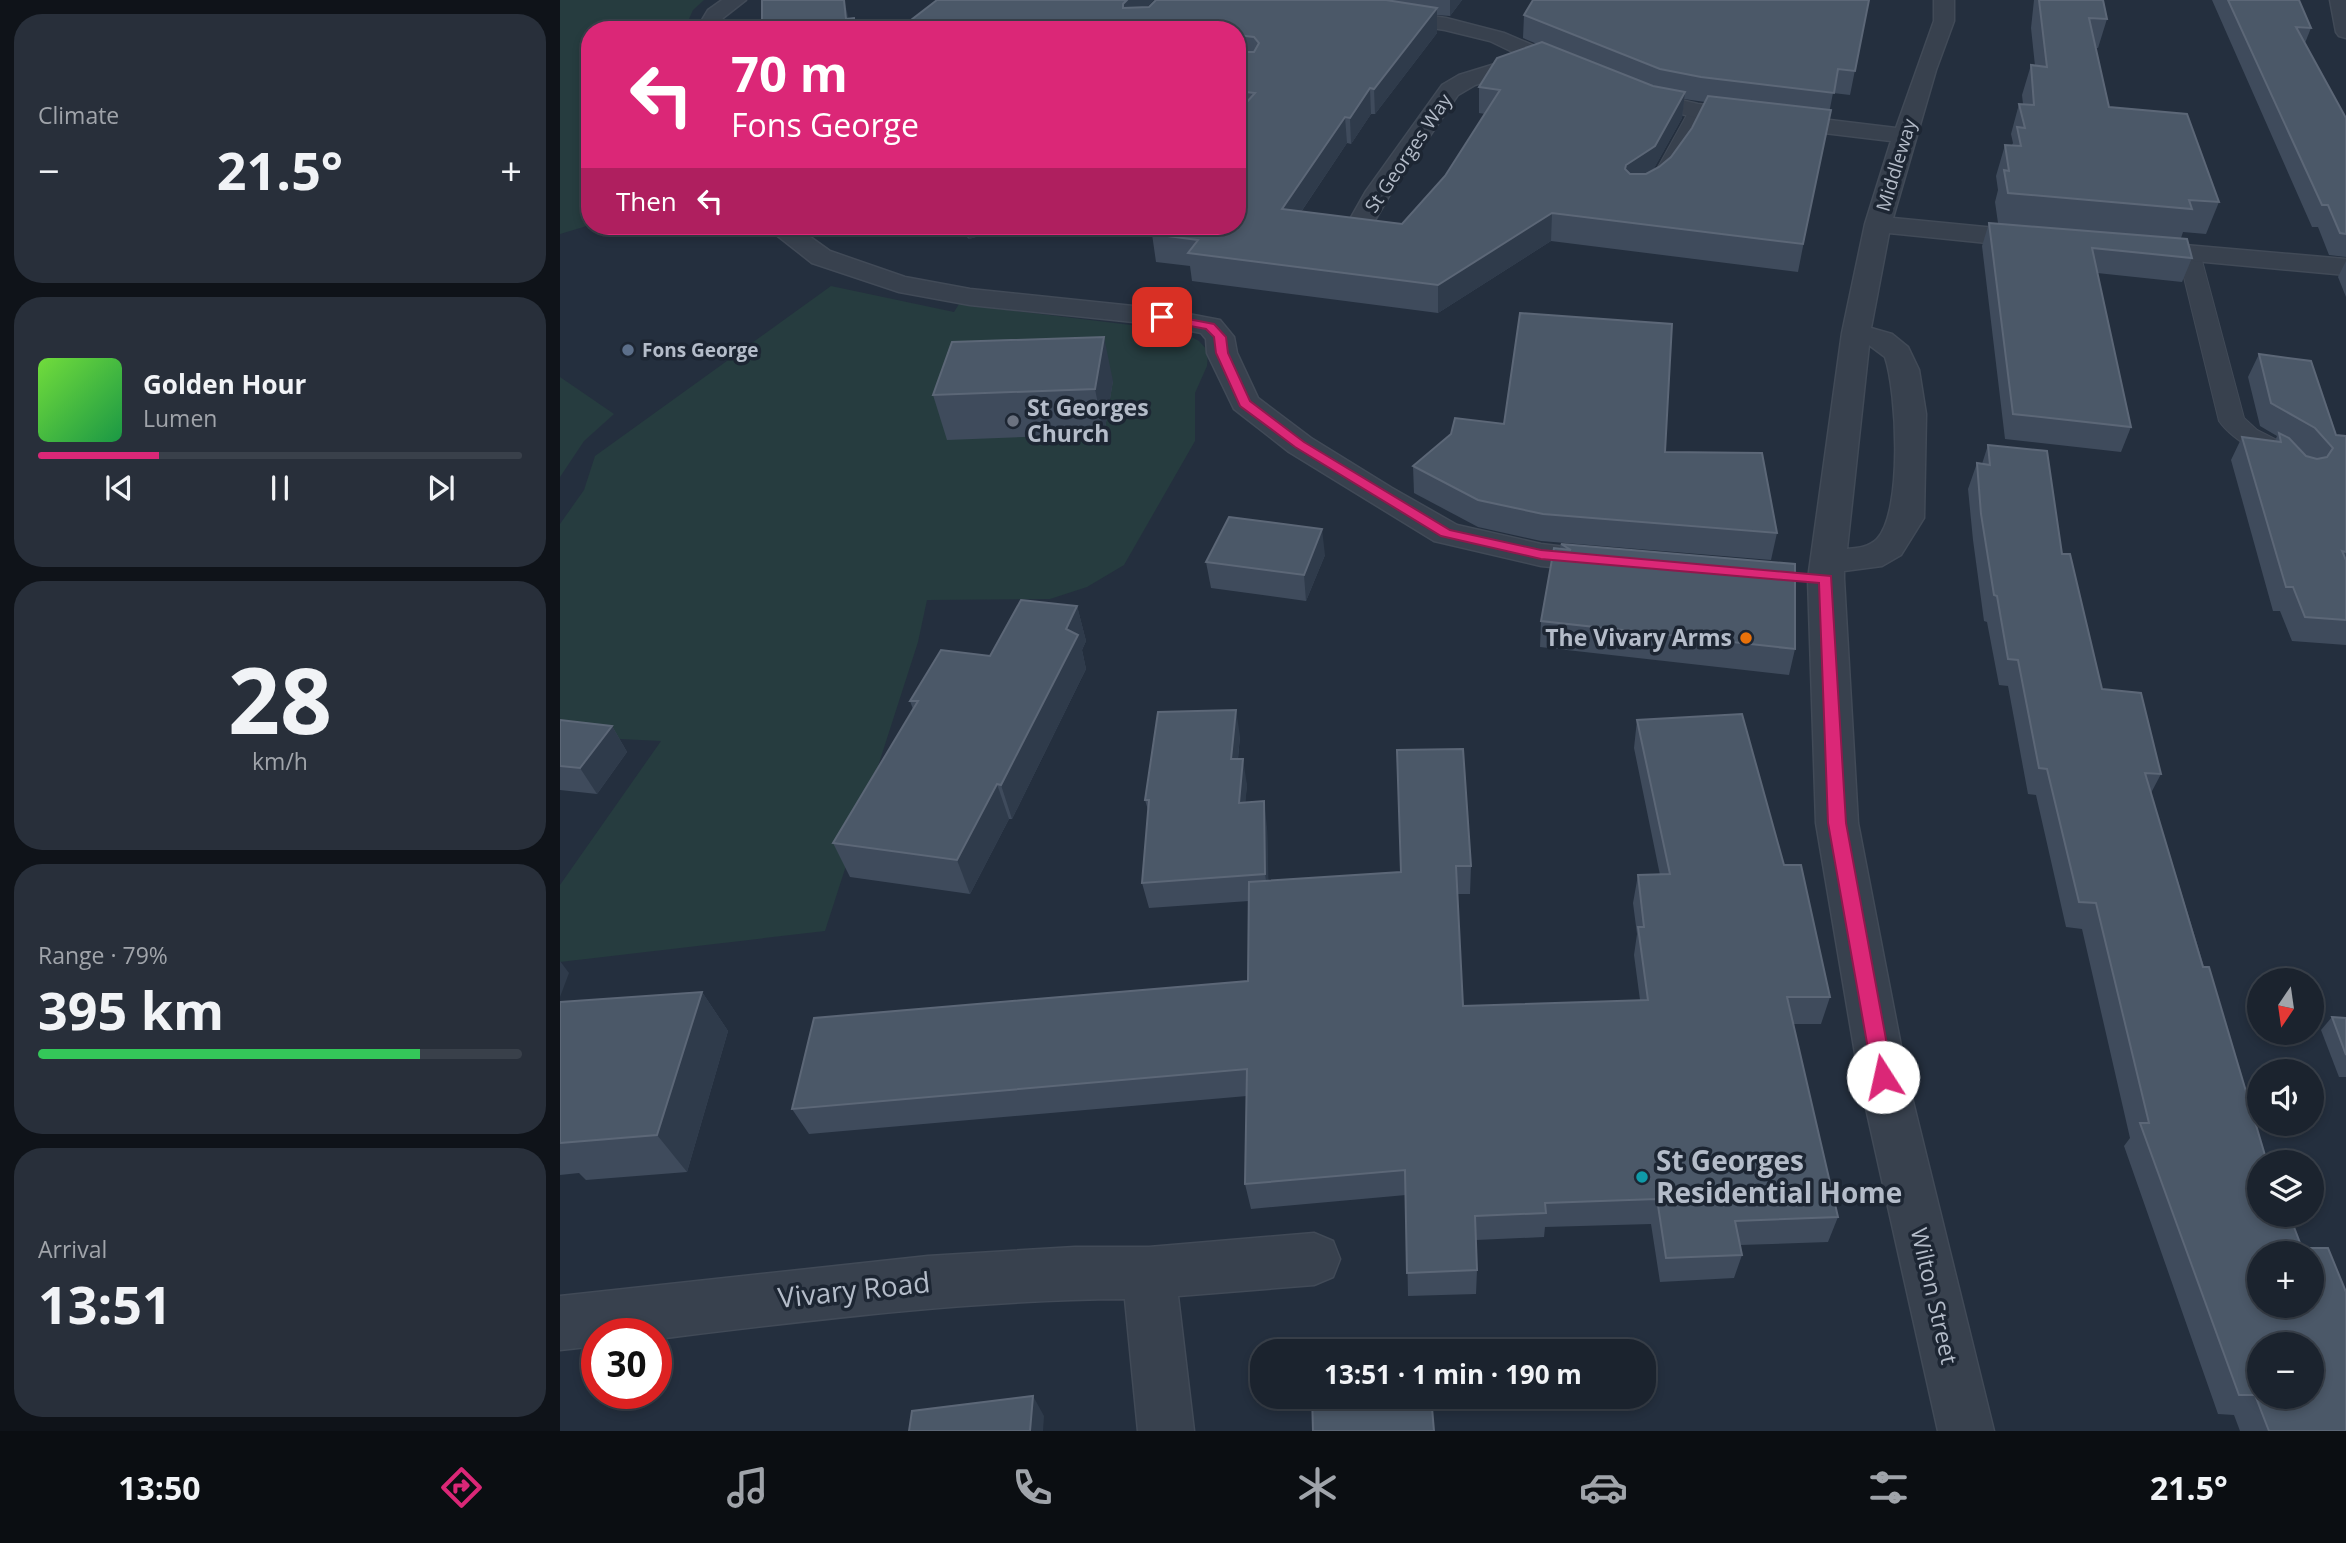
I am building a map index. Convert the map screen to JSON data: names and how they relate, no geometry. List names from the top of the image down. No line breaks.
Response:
{"streets":{"street":["St Georges Way","Middleway","Vivary Road","Wilton Street"]},"crossings":[["Middleway","Wilton Street"]],"places":["Fons George","St Georges Church","The Vivary Arms","St Georges Residential Home"],"north":"bottom","page":{"tile":["Climate",["28","km/h"],["Range · 79%","395 km"],["Arrival","13:51"]],"turn":["70 m","Fons George"],"heat":["−","21.5°","+"],"then":"Then","song":["Golden Hour","Lumen"],"map_buttons":["+","−"],"limit":"30","trip":"13:51 · 1 min · 190 m","tabs":["13:50","21.5°"]}}
